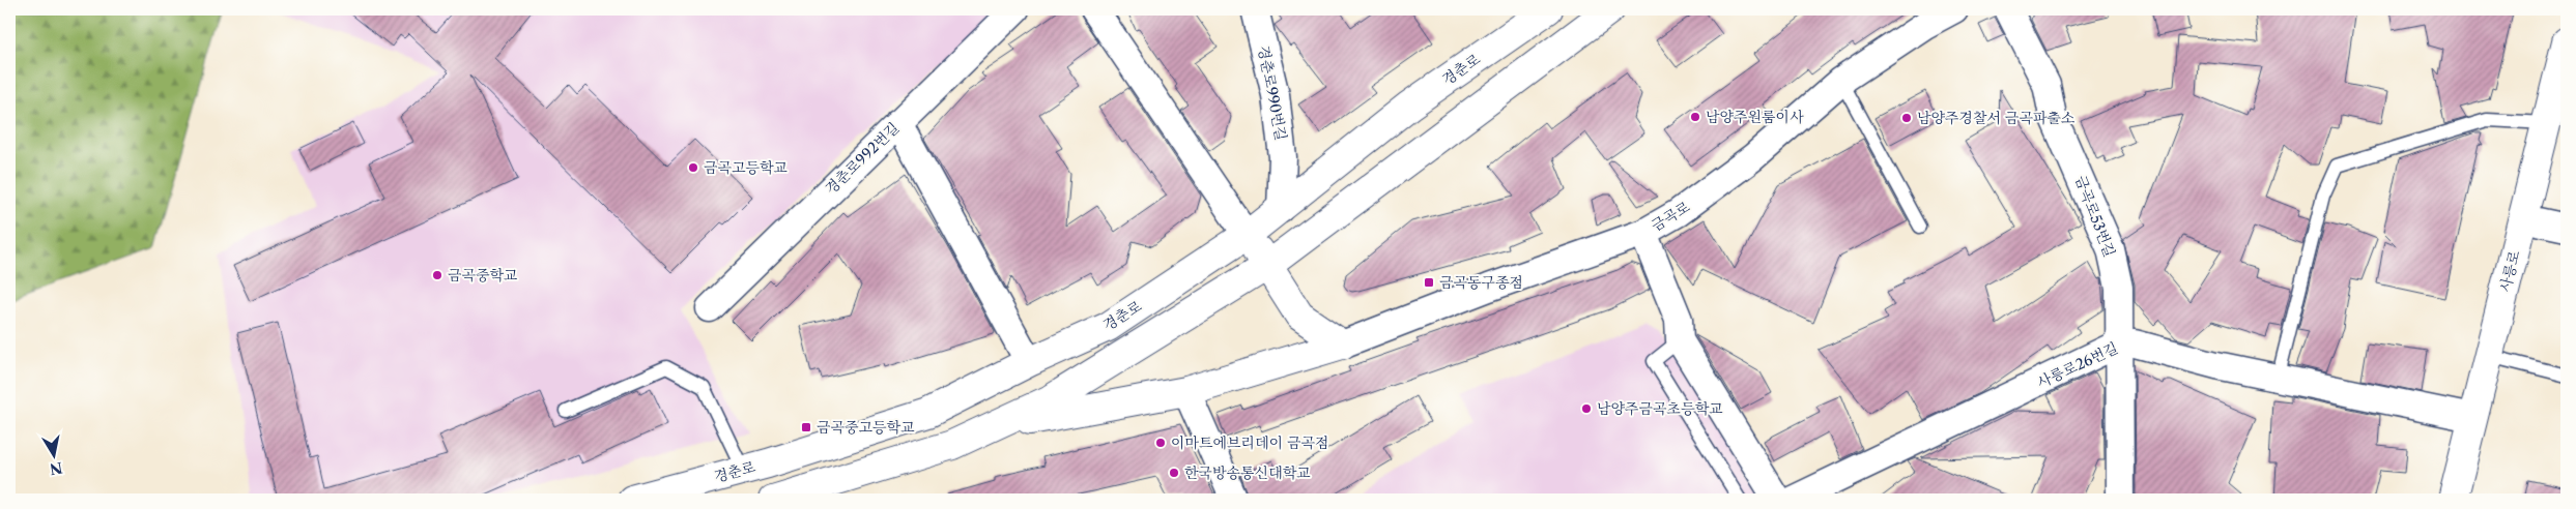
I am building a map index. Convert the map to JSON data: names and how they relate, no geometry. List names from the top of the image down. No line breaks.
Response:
{"streets":{"street":["경춘로","경춘로990번길","경춘로992번길","금곡로","금곡로53번길","사릉로","사릉로26번길"]},"crossings":[["경춘로","경춘로990번길"],["금곡로53번길","사릉로26번길"],["사릉로","사릉로26번길"]],"places":{"other":["남양주원룸이사","남양주경찰서 금곡파출소","금곡고등학교","금곡중학교","남양주금곡초등학교","이마트에브리데이 금곡점","한국방송통신대학교"],"transit":["금곡동구종점","금곡중고등학교"]},"north":"bottom"}
